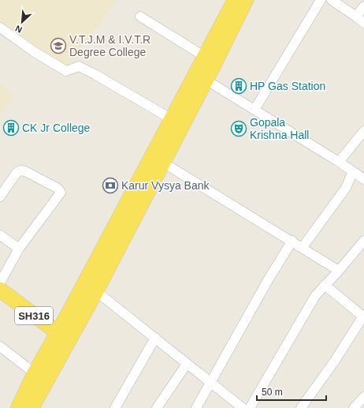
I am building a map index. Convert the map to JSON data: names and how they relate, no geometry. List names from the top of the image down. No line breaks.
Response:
{"streets":{"main road":["SH316"]},"places":{"school or university":["V.T.J.M & I.V.T.R Degree College"],"building":["HP Gas Station","CK Jr College"],"theatre":["Gopala Krishna Hall"],"bank":["Karur Vysya Bank"]},"scale_bar":"50 m","north":"bottom left"}
